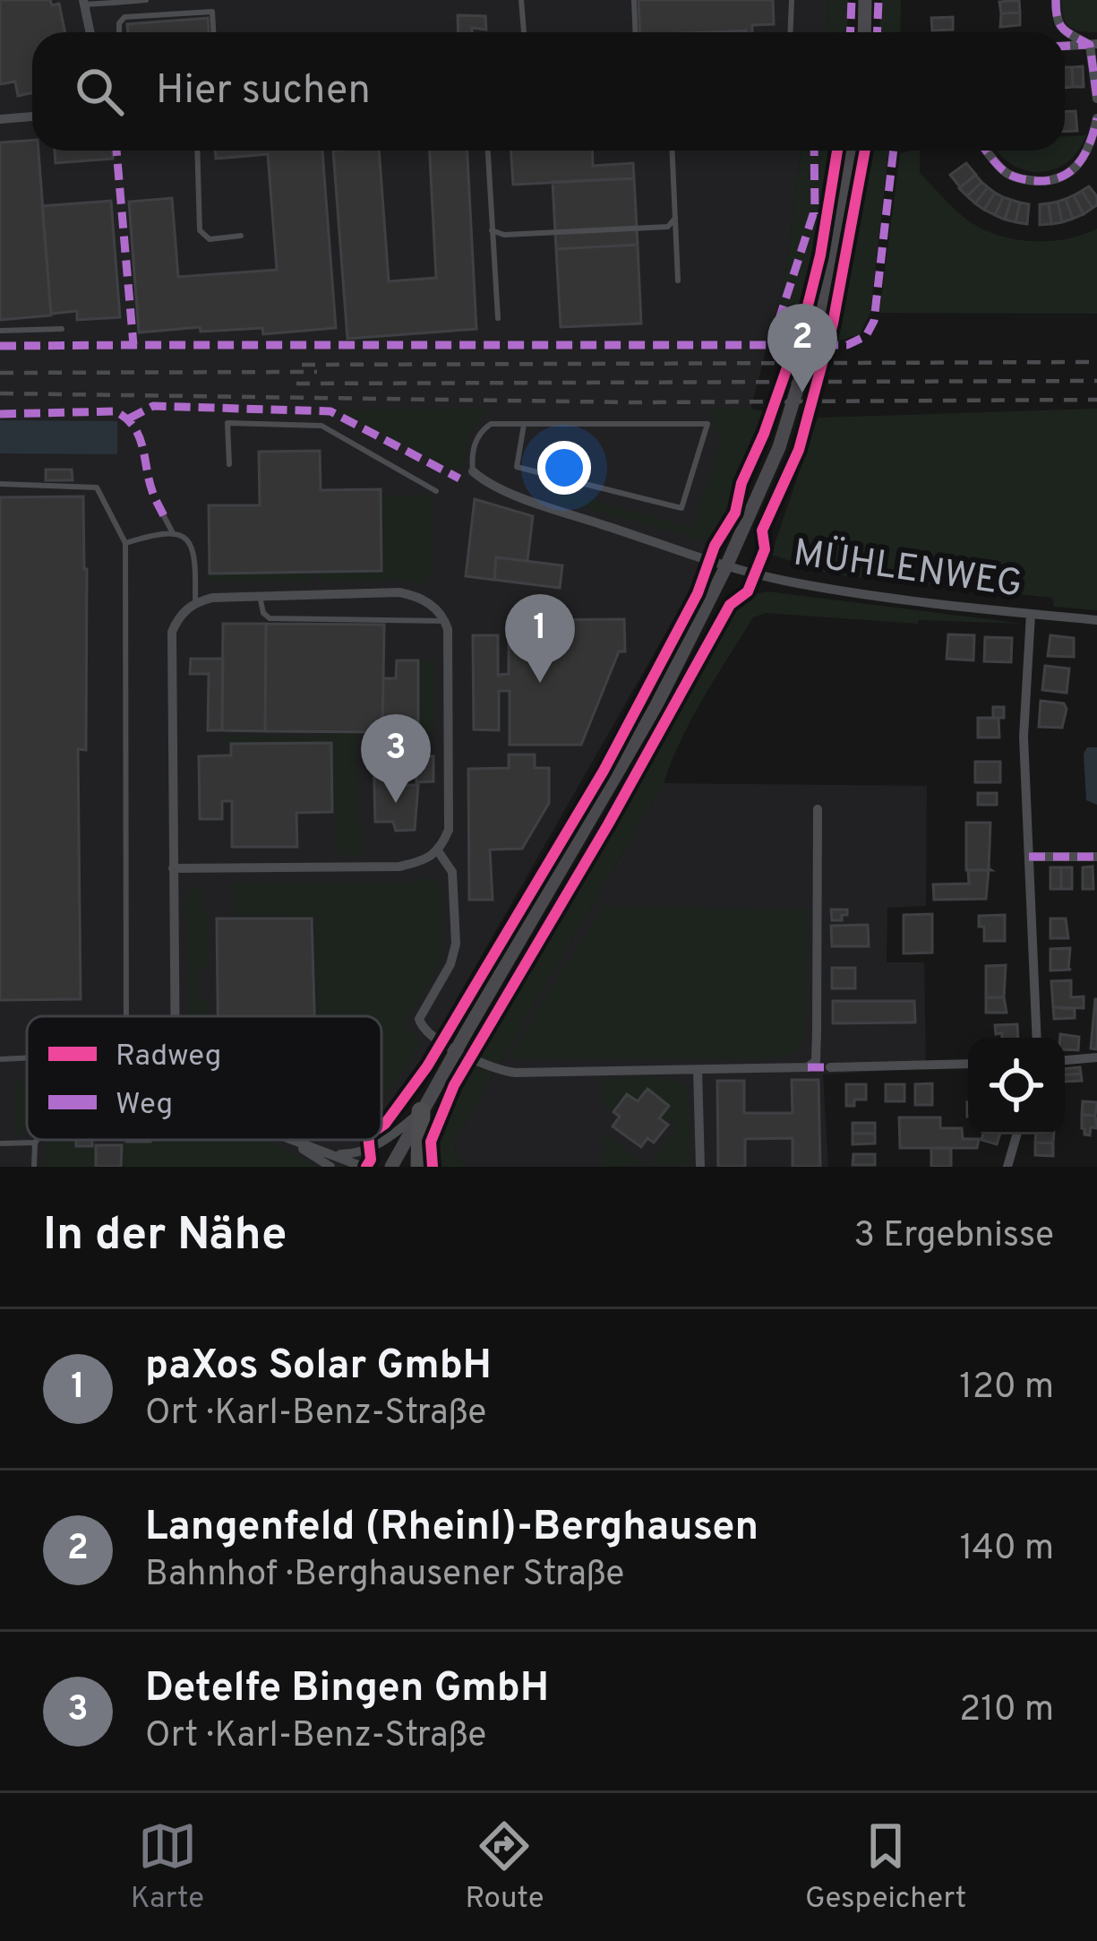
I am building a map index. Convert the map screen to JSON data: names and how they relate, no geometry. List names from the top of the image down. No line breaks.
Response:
{"streets":{"street":["MÜHLENWEG"]},"legend":["Radweg","Weg"],"page":{"search":"Hier suchen","pins":["2","1","3"],"heading":["In der Nähe","3 Ergebnisse"],"list":[{"mark":"1","name":"paXos Solar GmbH","note":"Ort · Karl-Benz-Straße","value":"120 m"},{"mark":"2","name":"Langenfeld (Rheinl)-Berghausen","note":"Bahnhof · Berghausener Straße","value":"140 m"},{"mark":"3","name":"Detelfe Bingen GmbH","note":"Ort · Karl-Benz-Straße","value":"210 m"}],"nav":["Karte","Route","Gespeichert"]}}
